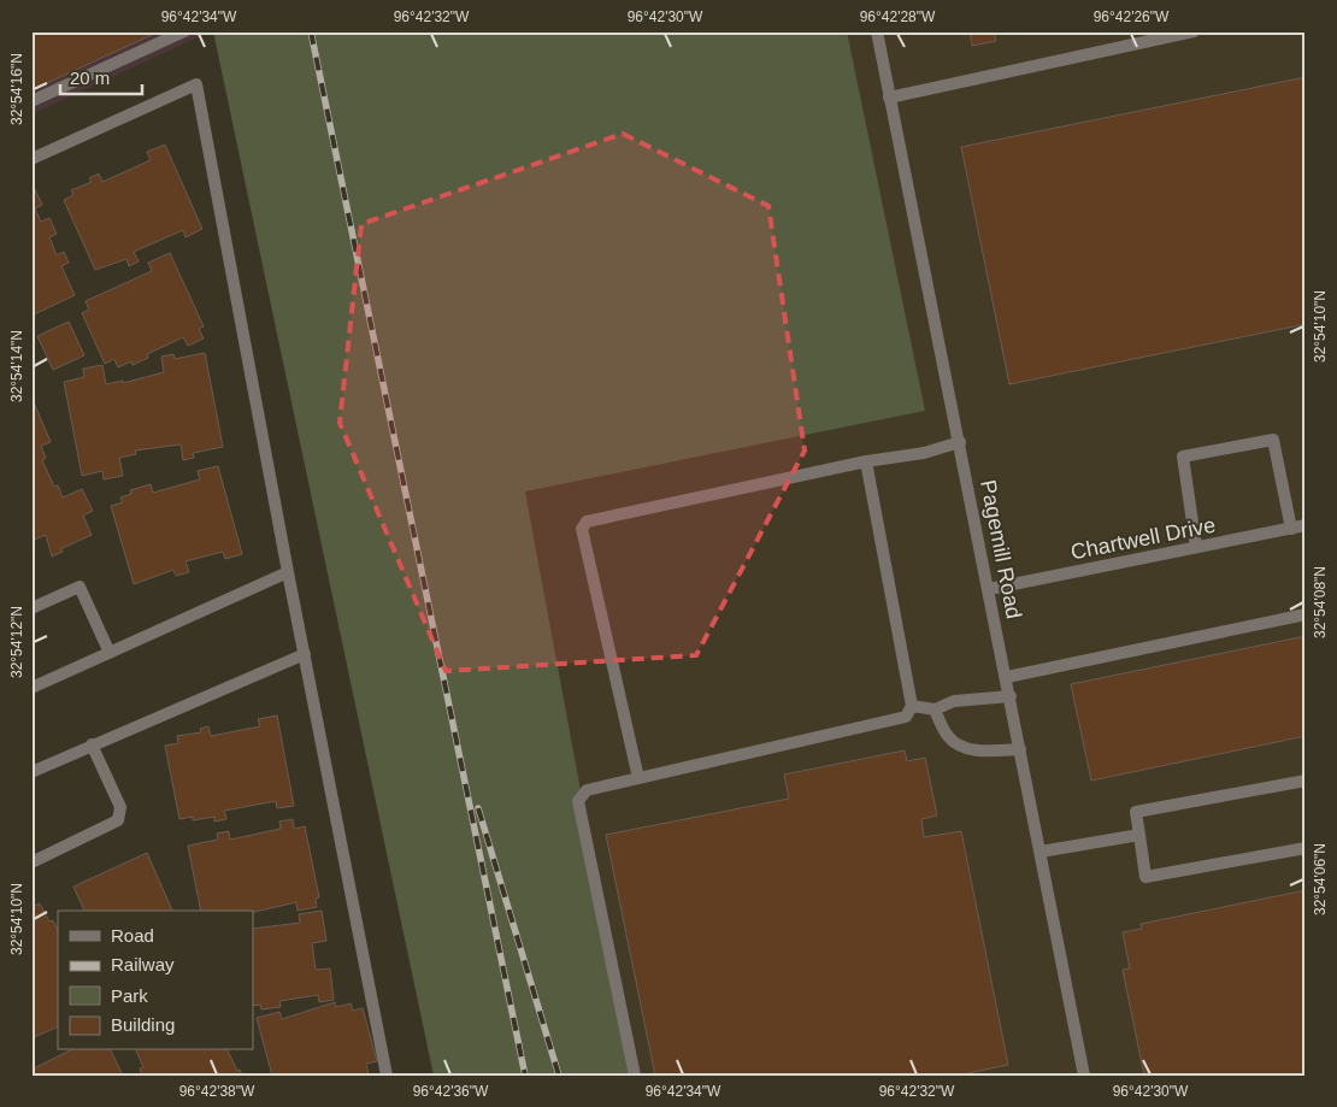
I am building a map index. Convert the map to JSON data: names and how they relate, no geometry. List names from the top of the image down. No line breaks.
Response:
{"streets":{"street":["Chartwell Drive","Pagemill Road"]},"crossings":[["Chartwell Drive","Pagemill Road"]],"legend":["Road","Railway","Park","Building"],"scale_bar":"20 m","coordinates":["96°42'34\"W","96°42'32\"W","96°42'30\"W","96°42'28\"W","96°42'26\"W","32°54'16\"N","32°54'10\"N","32°54'14\"N","32°54'08\"N","32°54'12\"N","32°54'06\"N","96°42'38\"W","96°42'36\"W"]}
